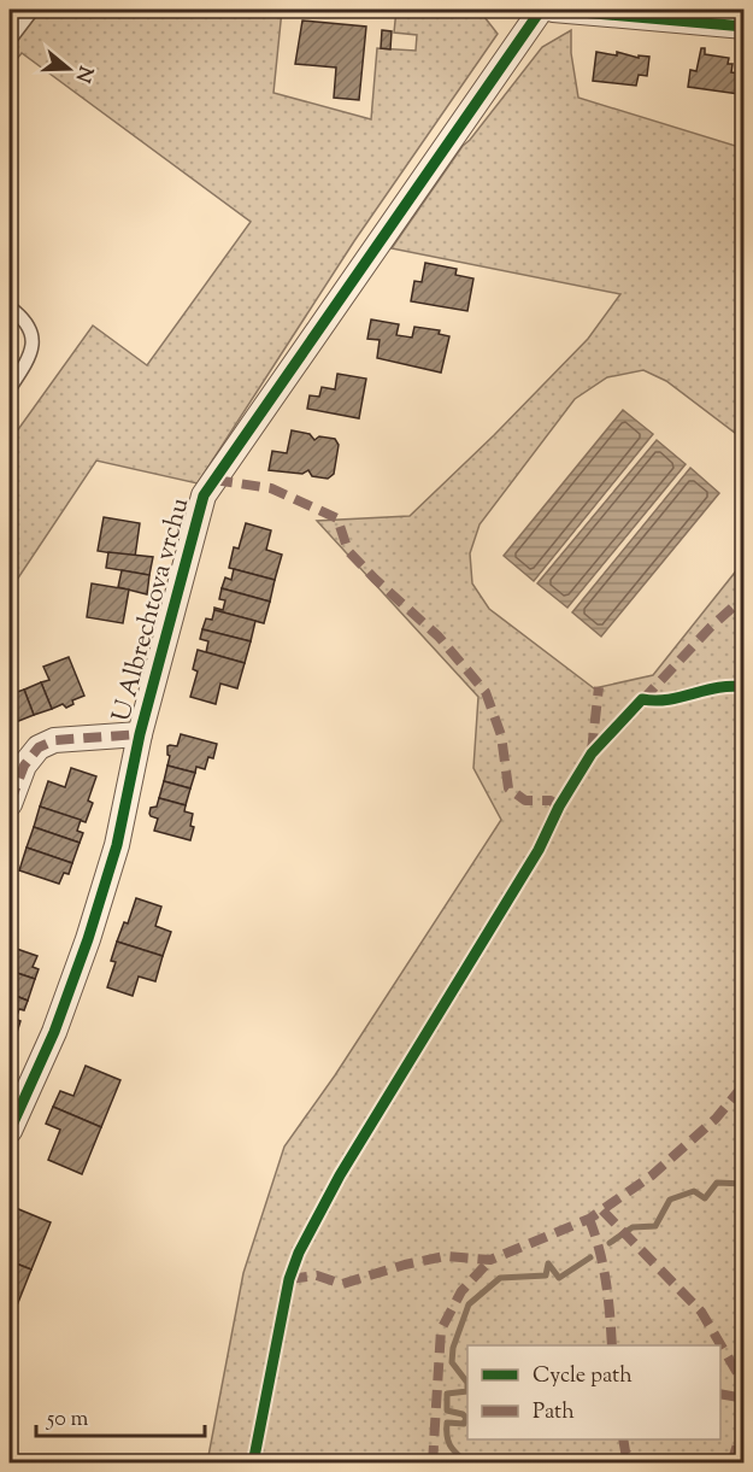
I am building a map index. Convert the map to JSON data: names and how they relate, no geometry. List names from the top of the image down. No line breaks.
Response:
{"streets":{"street":["U Albrechtova vrchu"]},"legend":["Cycle path","Path"],"scale_bar":"50 m","north":"right"}
